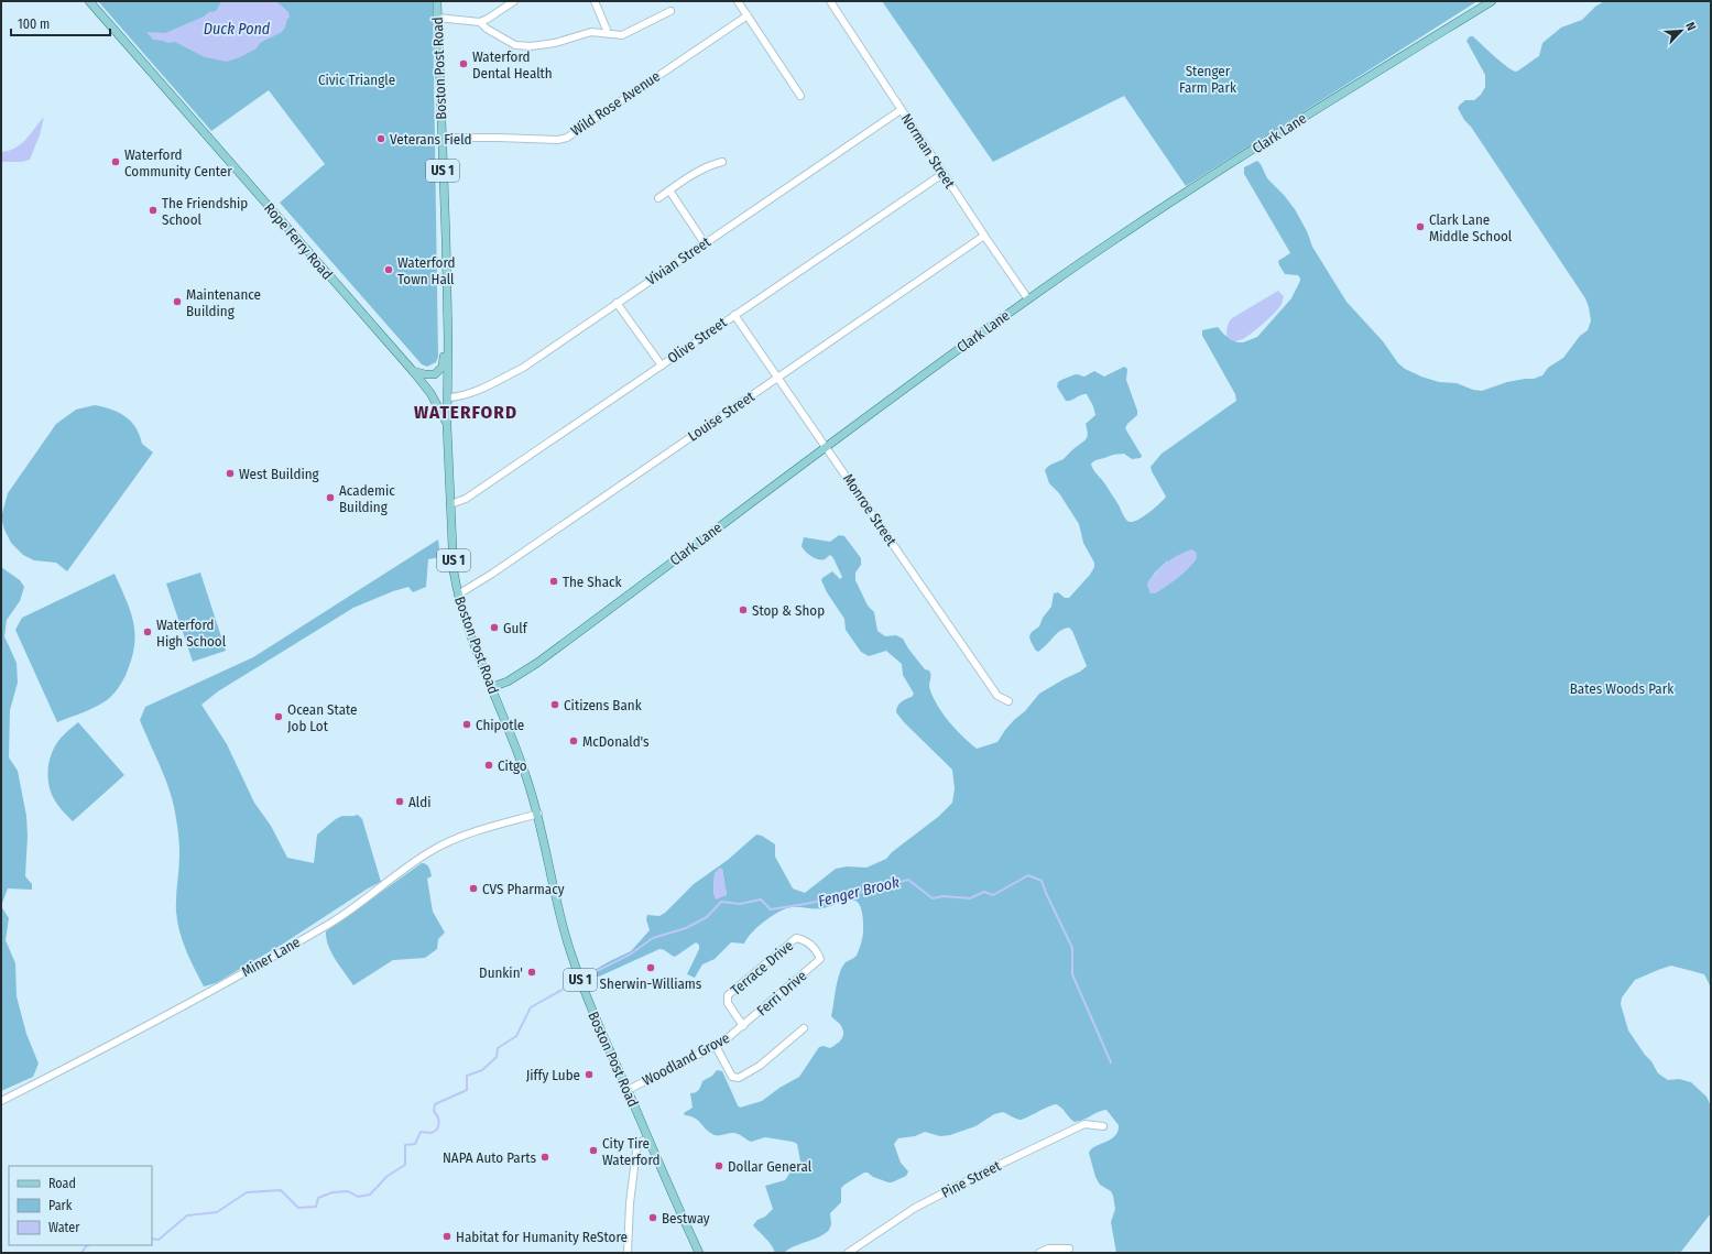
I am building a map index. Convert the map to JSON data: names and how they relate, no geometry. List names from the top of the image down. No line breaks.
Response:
{"streets":{"main road":["Boston Post Road","Clark Lane","US 1","Rope Ferry Road"],"street":["Wild Rose Avenue","Norman Street","Vivian Street","Olive Street","Louise Street","Monroe Street","Miner Lane","Terrace Drive","Ferri Drive","Woodland Grove","Pine Street"]},"crossings":[["Boston Post Road","Wild Rose Avenue"],["Boston Post Road","Clark Lane"],["Boston Post Road","Rope Ferry Road"],["Boston Post Road","Vivian Street"],["Boston Post Road","Olive Street"],["Boston Post Road","Louise Street"],["Boston Post Road","Miner Lane"],["Boston Post Road","Woodland Grove"],["Clark Lane","Norman Street"],["Clark Lane","Monroe Street"],["Norman Street","Vivian Street"],["Norman Street","Olive Street"],["Norman Street","Louise Street"],["Olive Street","Monroe Street"],["Louise Street","Monroe Street"],["Terrace Drive","Ferri Drive"],["Terrace Drive","Woodland Grove"],["Ferri Drive","Woodland Grove"]],"districts":["WATERFORD"],"water":["Duck Pond","Fenger Brook"],"parks":["Stenger Farm Park","Civic Triangle","Bates Woods Park"],"places":["Waterford Dental Health","Veterans Field","Waterford Community Center","The Friendship School","Clark Lane Middle School","Waterford Town Hall","Maintenance Building","West Building","Academic Building","The Shack","Stop & Shop","Gulf","Waterford High School","Citizens Bank","Ocean State Job Lot","Chipotle","McDonald's","Citgo","Aldi","CVS Pharmacy","Sherwin-Williams","Dunkin'","Jiffy Lube","City Tire Waterford","NAPA Auto Parts","Dollar General","Bestway","Habitat for Humanity ReStore"],"legend":["Road","Park","Water"],"scale_bar":"100 m","north":"top right"}
